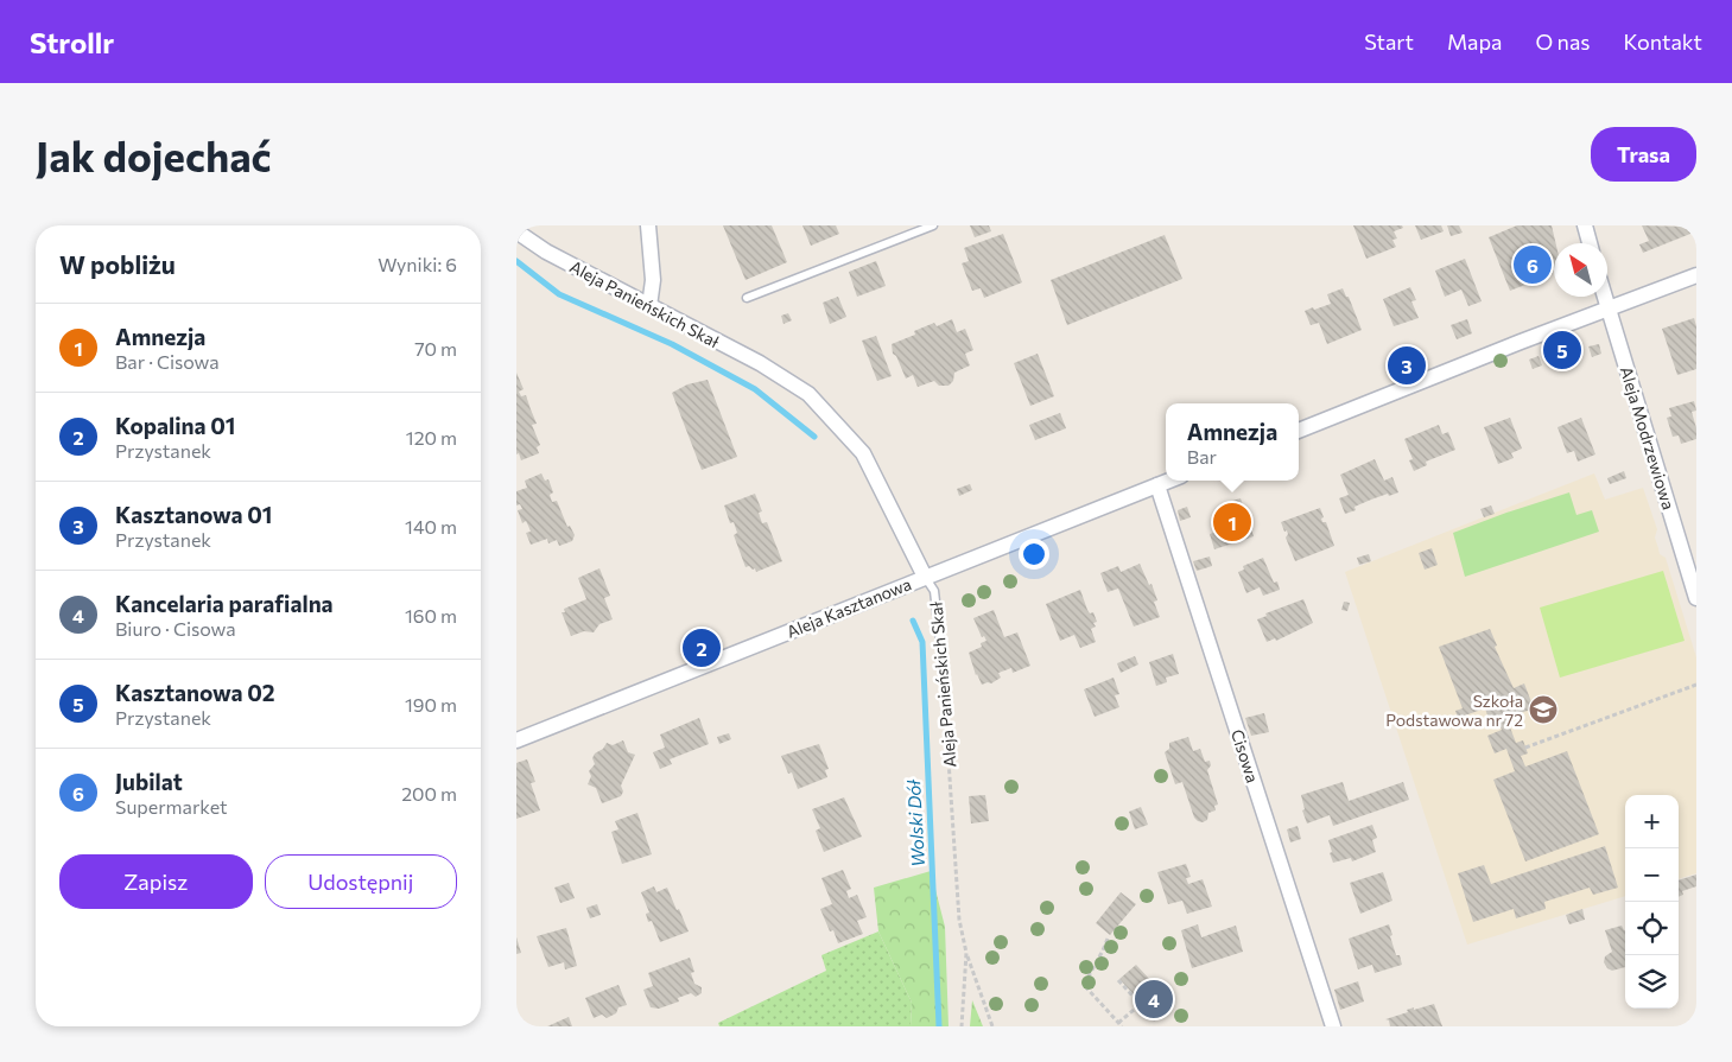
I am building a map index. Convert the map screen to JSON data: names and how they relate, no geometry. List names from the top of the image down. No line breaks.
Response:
{"streets":{"street":["Aleja Panieńskich Skał","Aleja Modrzewiowa","Aleja Kasztanowa","Cisowa"]},"crossings":[["Aleja Panieńskich Skał","Aleja Kasztanowa"],["Aleja Kasztanowa","Cisowa"]],"water":["Wolski Dół"],"places":{"school or university":["Szkoła Podstawowa nr 72"]},"north":"top left","page":{"header":"Strollr","nav":["Start","Mapa","O nas","Kontakt"],"buttons":["Trasa",["Zapisz","Udostępnij"]],"title":"Jak dojechać","heading":["W pobliżu","Wyniki: 6"],"pins":["6","5","3","1","2","4"],"list":[{"mark":"1","name":"Amnezja","note":"Bar · Cisowa","value":"70 m"},{"mark":"2","name":"Kopalina 01","note":"Przystanek","value":"120 m"},{"mark":"3","name":"Kasztanowa 01","note":"Przystanek","value":"140 m"},{"mark":"4","name":"Kancelaria parafialna","note":"Biuro · Cisowa","value":"160 m"},{"mark":"5","name":"Kasztanowa 02","note":"Przystanek","value":"190 m"},{"mark":"6","name":"Jubilat","note":"Supermarket","value":"200 m"}],"popup":["Amnezja","Bar"],"map_buttons":["+","−"]}}
